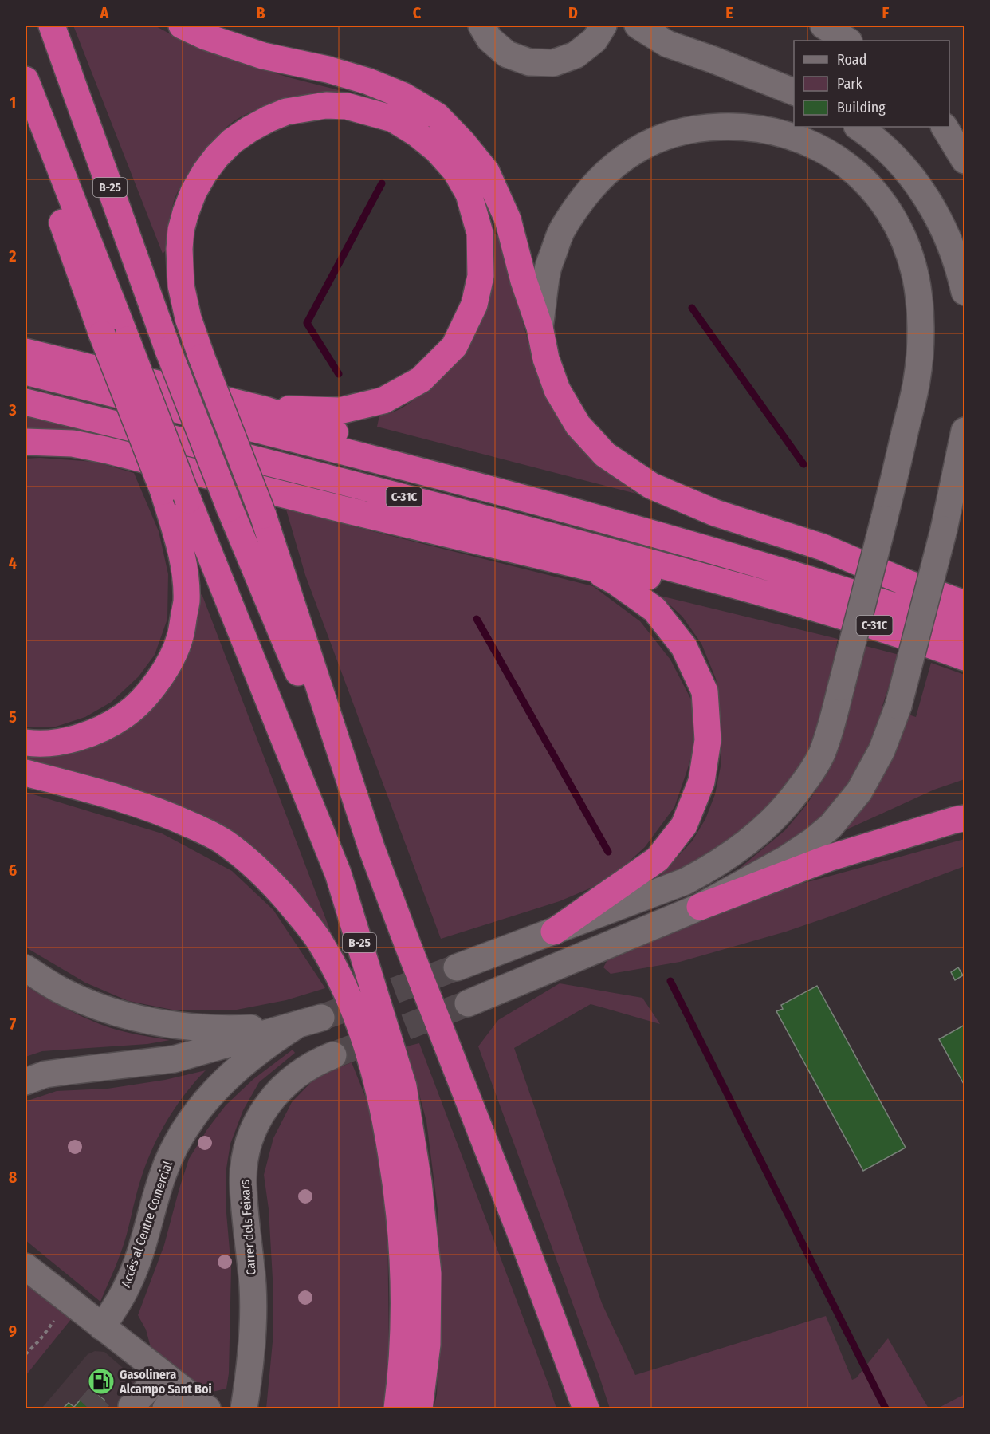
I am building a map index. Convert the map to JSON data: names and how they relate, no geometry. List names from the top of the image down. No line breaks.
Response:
{"streets":{"highway":["B-25","C-31C"],"street":["Accés al Centre Comercial","Carrer dels Feixars"]},"places":{"fuel station":["Gasolinera Alcampo Sant Boi"]},"legend":["Road","Park","Building"],"grid":{"columns":["A","B","C","D","E","F"],"rows":["1","2","3","4","5","6","7","8","9"]}}
